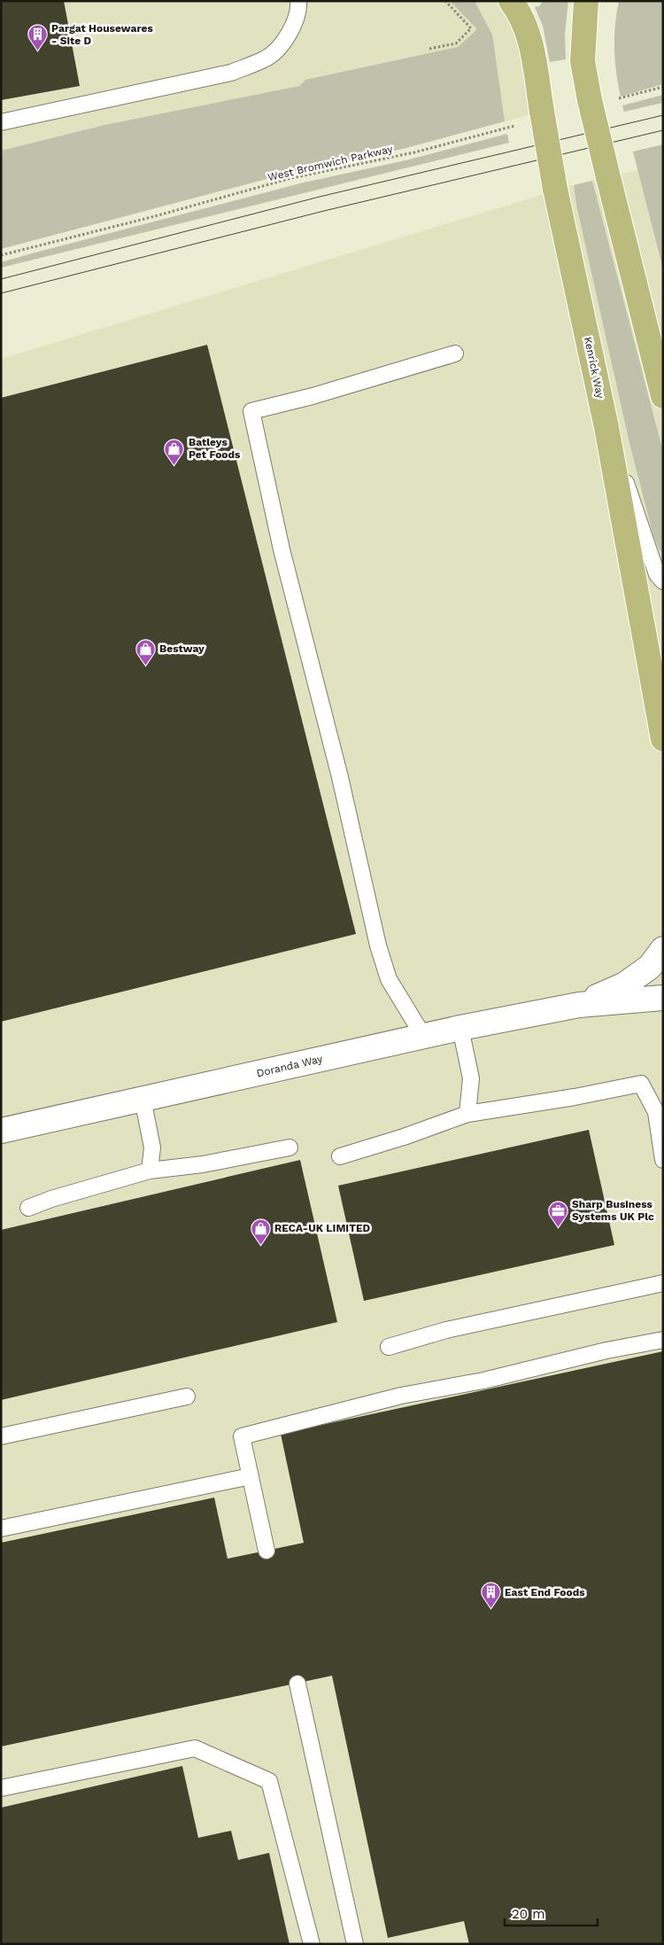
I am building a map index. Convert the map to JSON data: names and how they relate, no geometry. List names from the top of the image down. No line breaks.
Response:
{"streets":{"main road":["Kenrick Way"],"street":["Doranda Way"],"path":["West Bromwich Parkway"]},"crossings":[["West Bromwich Parkway","Kenrick Way"]],"places":{"building":["Pargat Housewares - Site D","East End Foods"],"shop":["Batleys Pet Foods","Bestway","RECA-UK LIMITED"],"office":["Sharp Business Systems UK Plc"]},"scale_bar":"20 m"}
